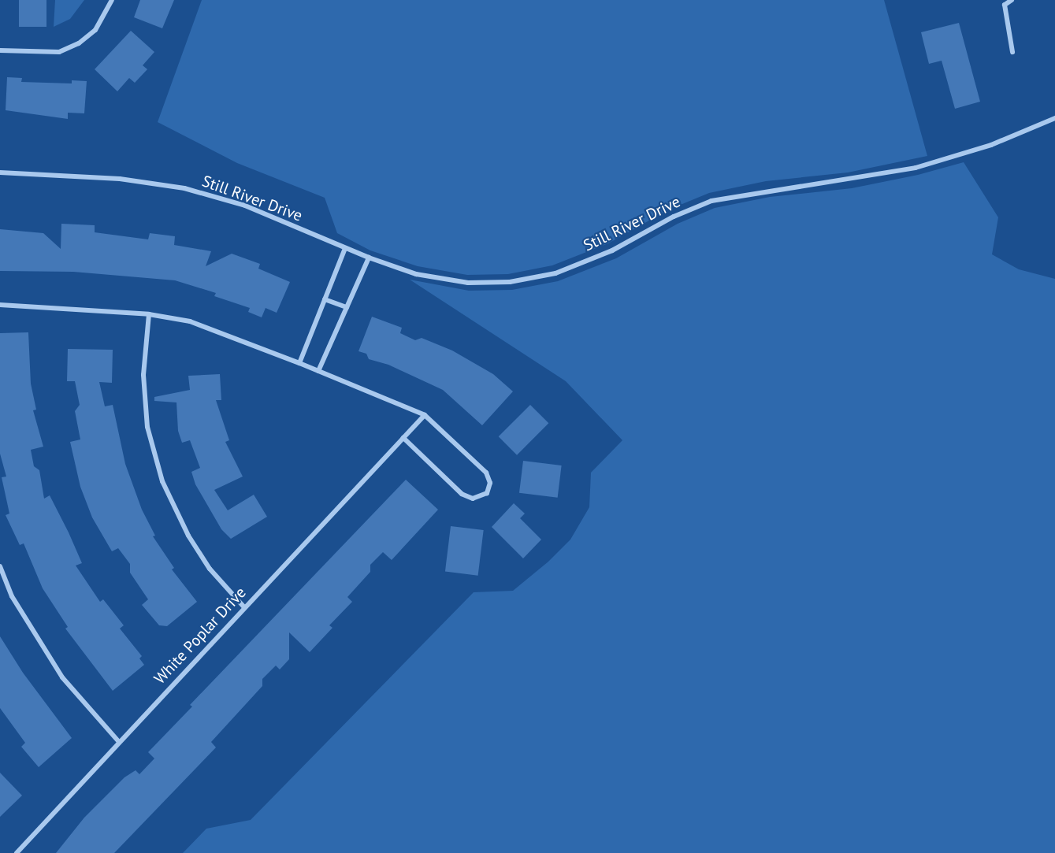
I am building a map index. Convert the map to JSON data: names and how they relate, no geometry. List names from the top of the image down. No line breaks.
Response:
{"streets":{"street":["Still River Drive","White Poplar Drive"]}}
